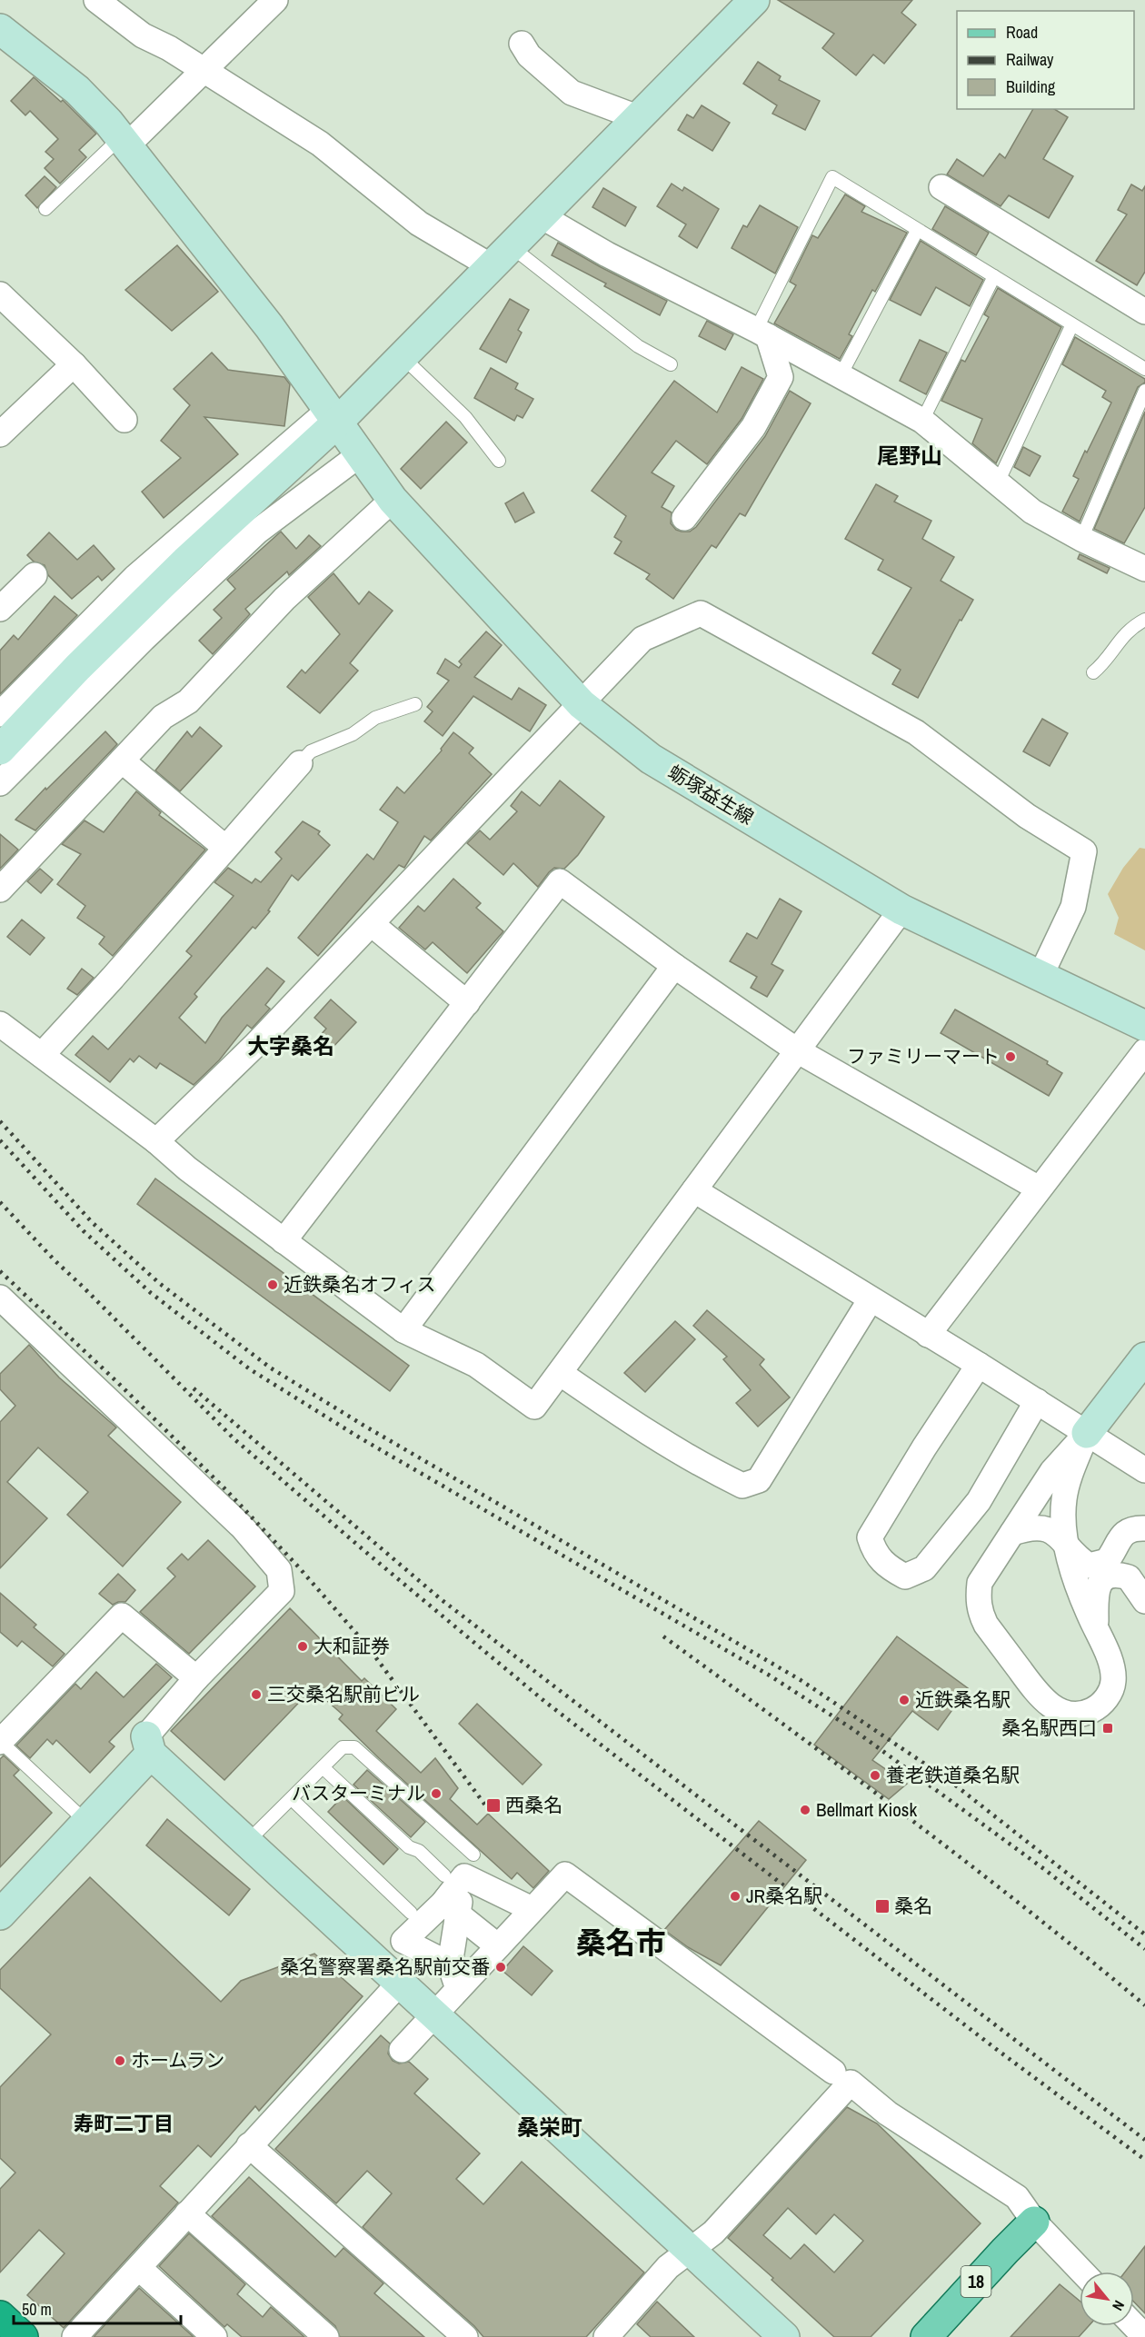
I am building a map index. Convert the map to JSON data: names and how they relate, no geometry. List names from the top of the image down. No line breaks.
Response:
{"streets":{"main road":["18"],"street":["蛎塚益生線"]},"districts":["尾野山","大字桑名","桑名市","寿町二丁目","桑栄町"],"places":{"other":["ファミリーマート","近鉄桑名オフィス","大和証券","三交桑名駅前ビル","近鉄桑名駅","養老鉄道桑名駅","バスターミナル","Bellmart Kiosk","JR桑名駅","桑名警察署桑名駅前交番","ホームラン"],"transit":["桑名駅西口","西桑名","桑名"]},"legend":["Road","Railway","Building"],"scale_bar":"50 m","north":"bottom right"}
